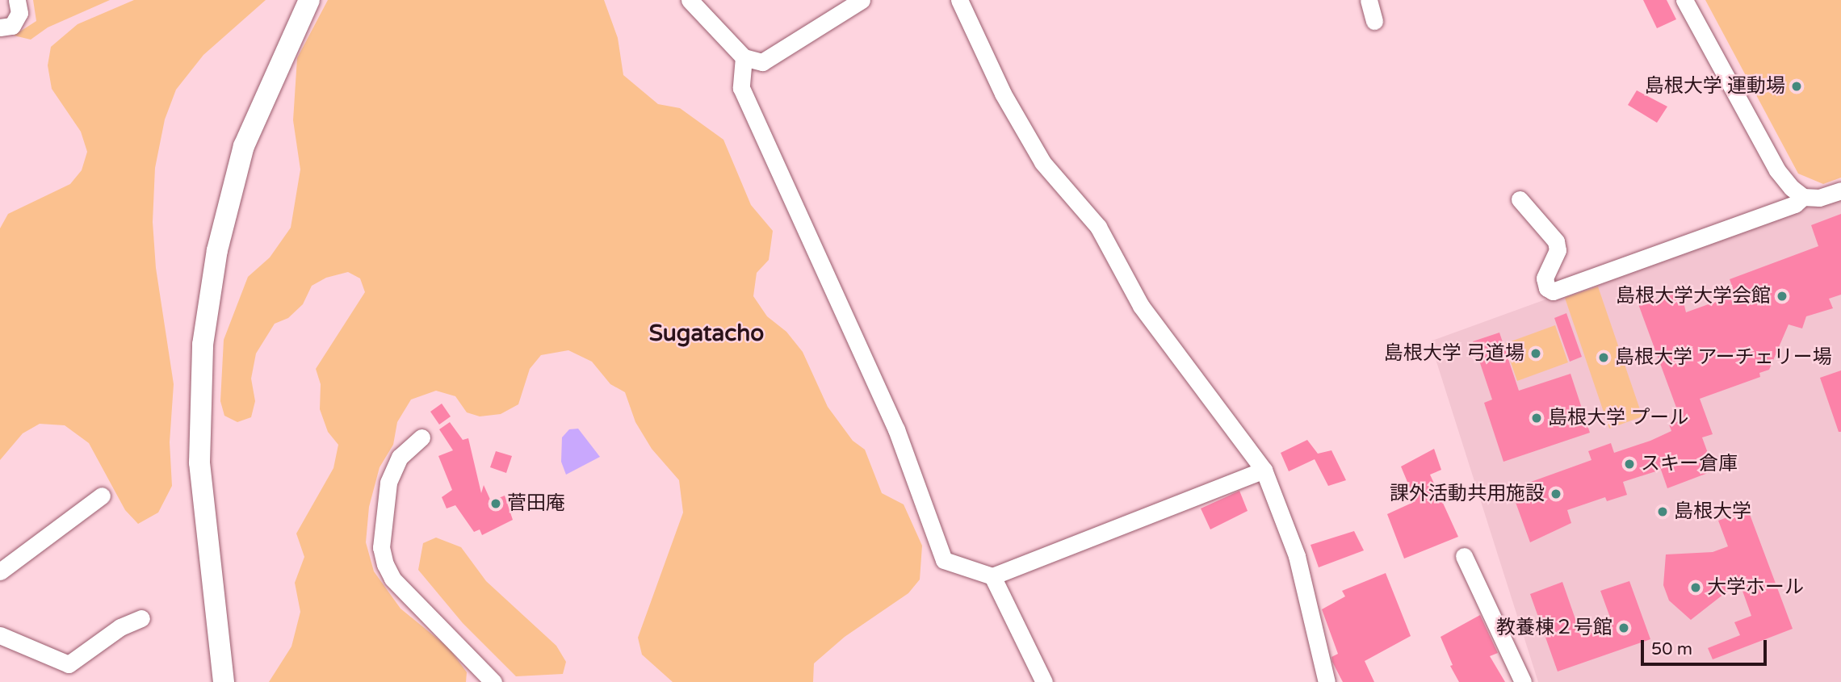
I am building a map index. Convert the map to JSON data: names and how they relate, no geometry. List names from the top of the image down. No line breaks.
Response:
{"districts":["Sugatacho"],"places":["島根大学 運動場","島根大学大学会館","島根大学 弓道場","島根大学 アーチェリー場","島根大学 プール","スキー倉庫","課外活動共用施設","菅田庵","島根大学","大学ホール","教養棟２号館"],"scale_bar":"50 m"}
